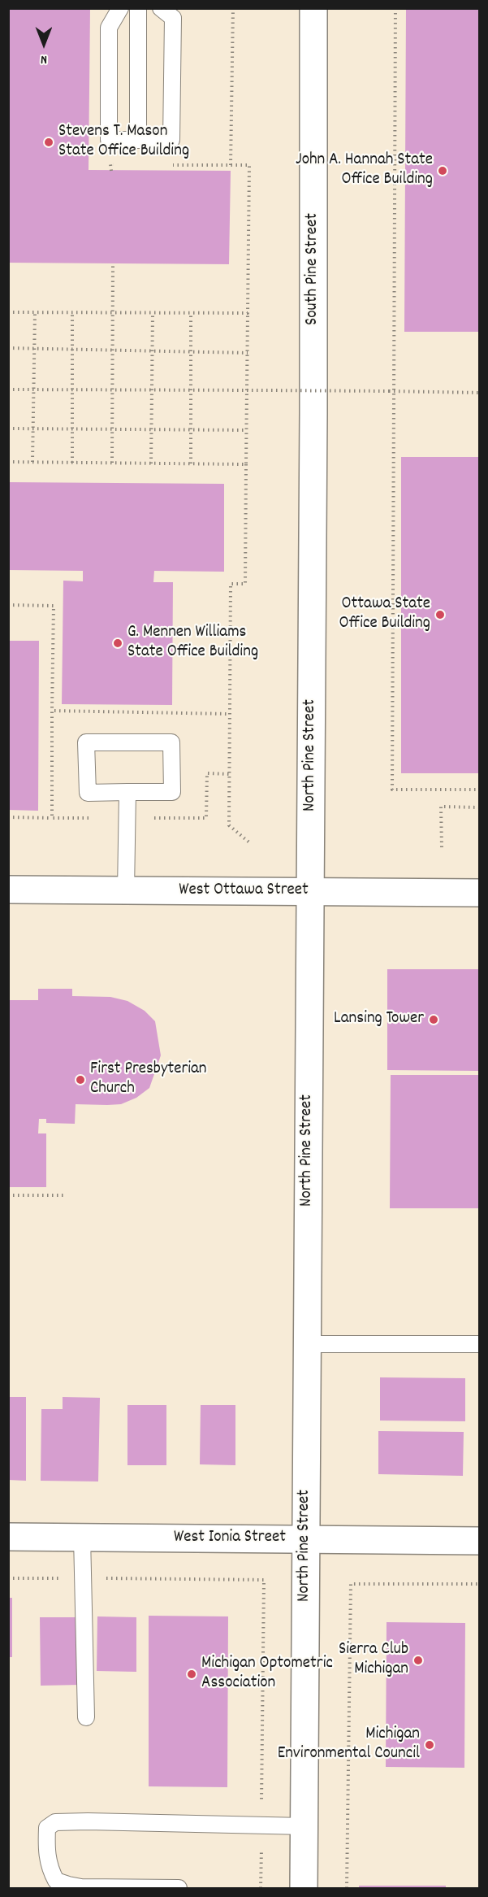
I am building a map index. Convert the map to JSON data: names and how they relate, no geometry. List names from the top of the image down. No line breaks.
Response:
{"streets":{"street":["South Pine Street","North Pine Street","West Ottawa Street","West Ionia Street"]},"crossings":[["South Pine Street","North Pine Street"],["North Pine Street","West Ottawa Street"],["North Pine Street","West Ionia Street"]],"places":["Stevens T. Mason State Office Building","John A. Hannah State Office Building","Ottawa State Office Building","G. Mennen Williams State Office Building","Lansing Tower","First Presbyterian Church","Sierra Club Michigan","Michigan Optometric Association","Michigan Environmental Council"],"north":"bottom"}
